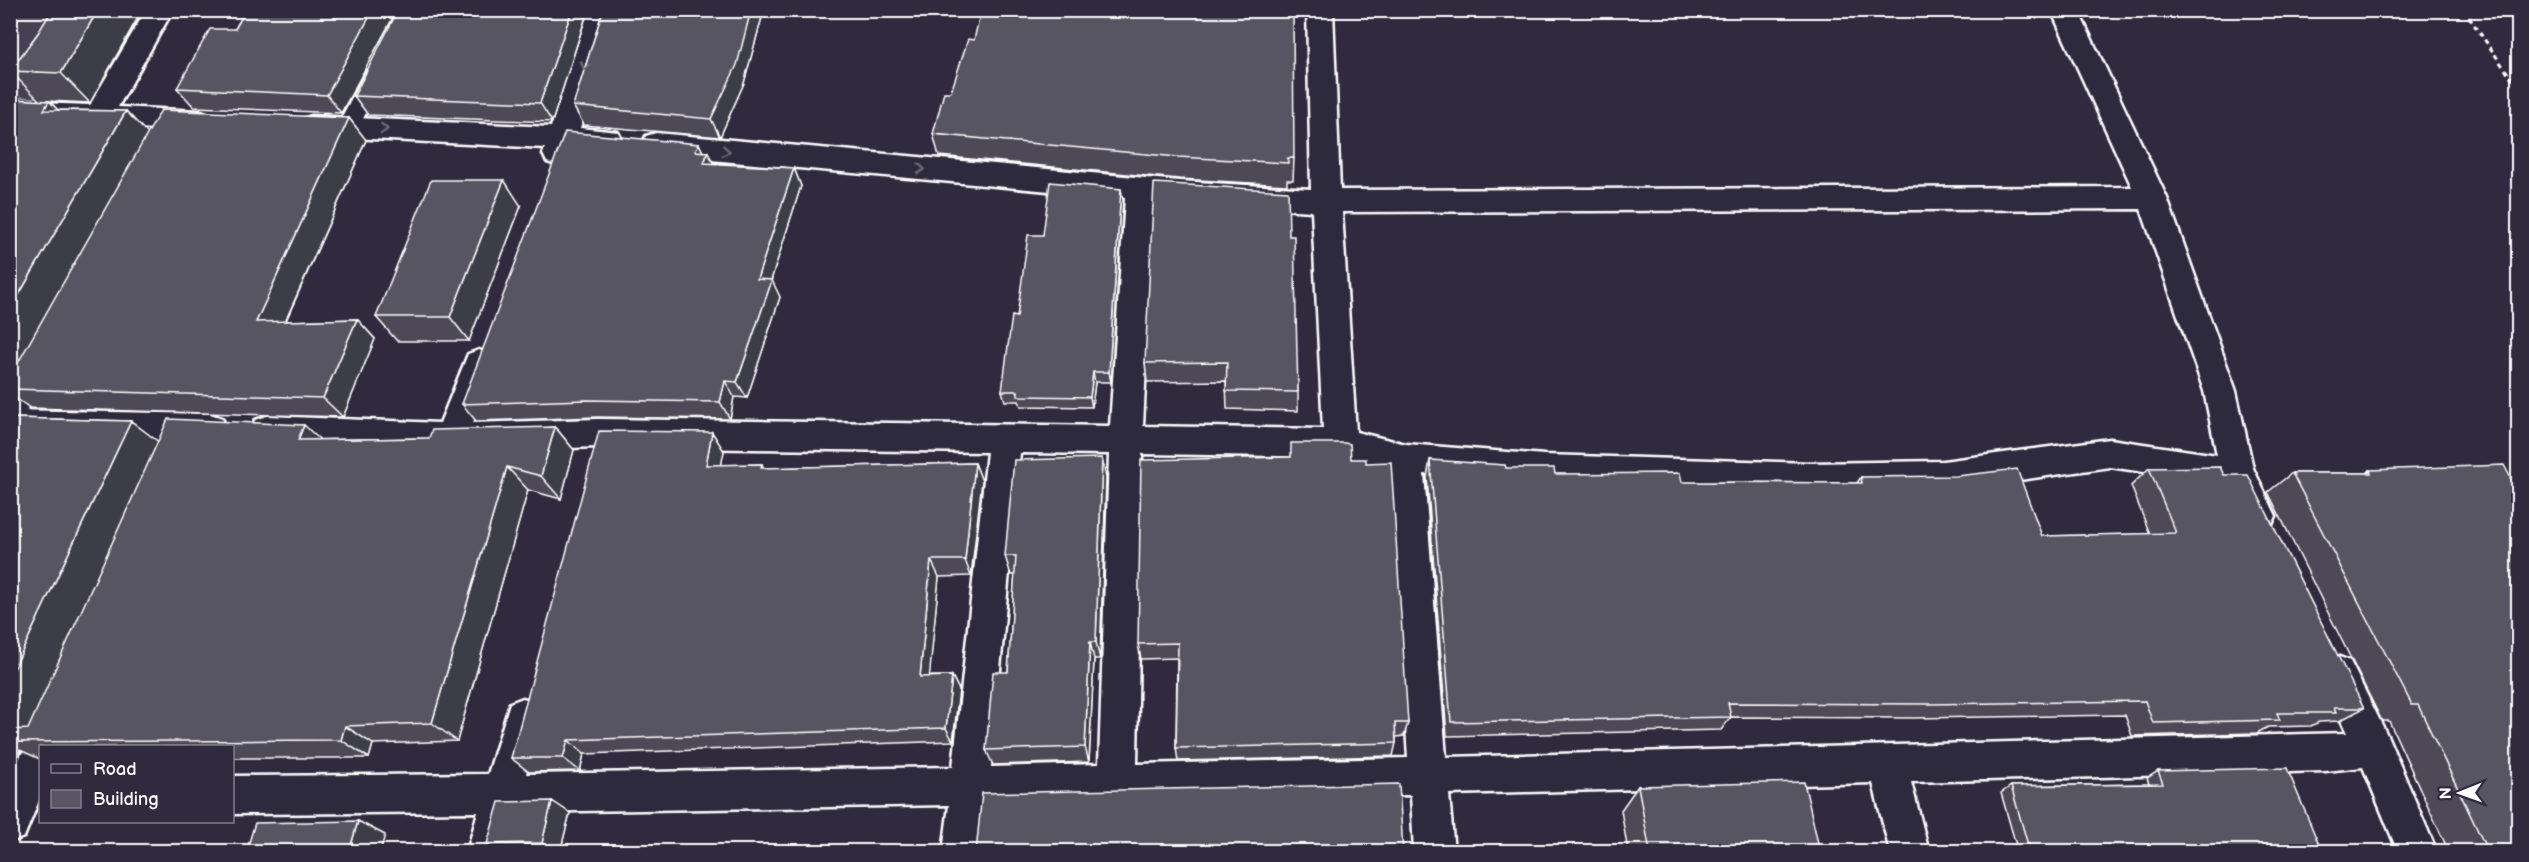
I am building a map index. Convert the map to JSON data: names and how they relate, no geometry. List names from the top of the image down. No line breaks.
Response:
{"legend":["Road","Building"],"north":"left"}
